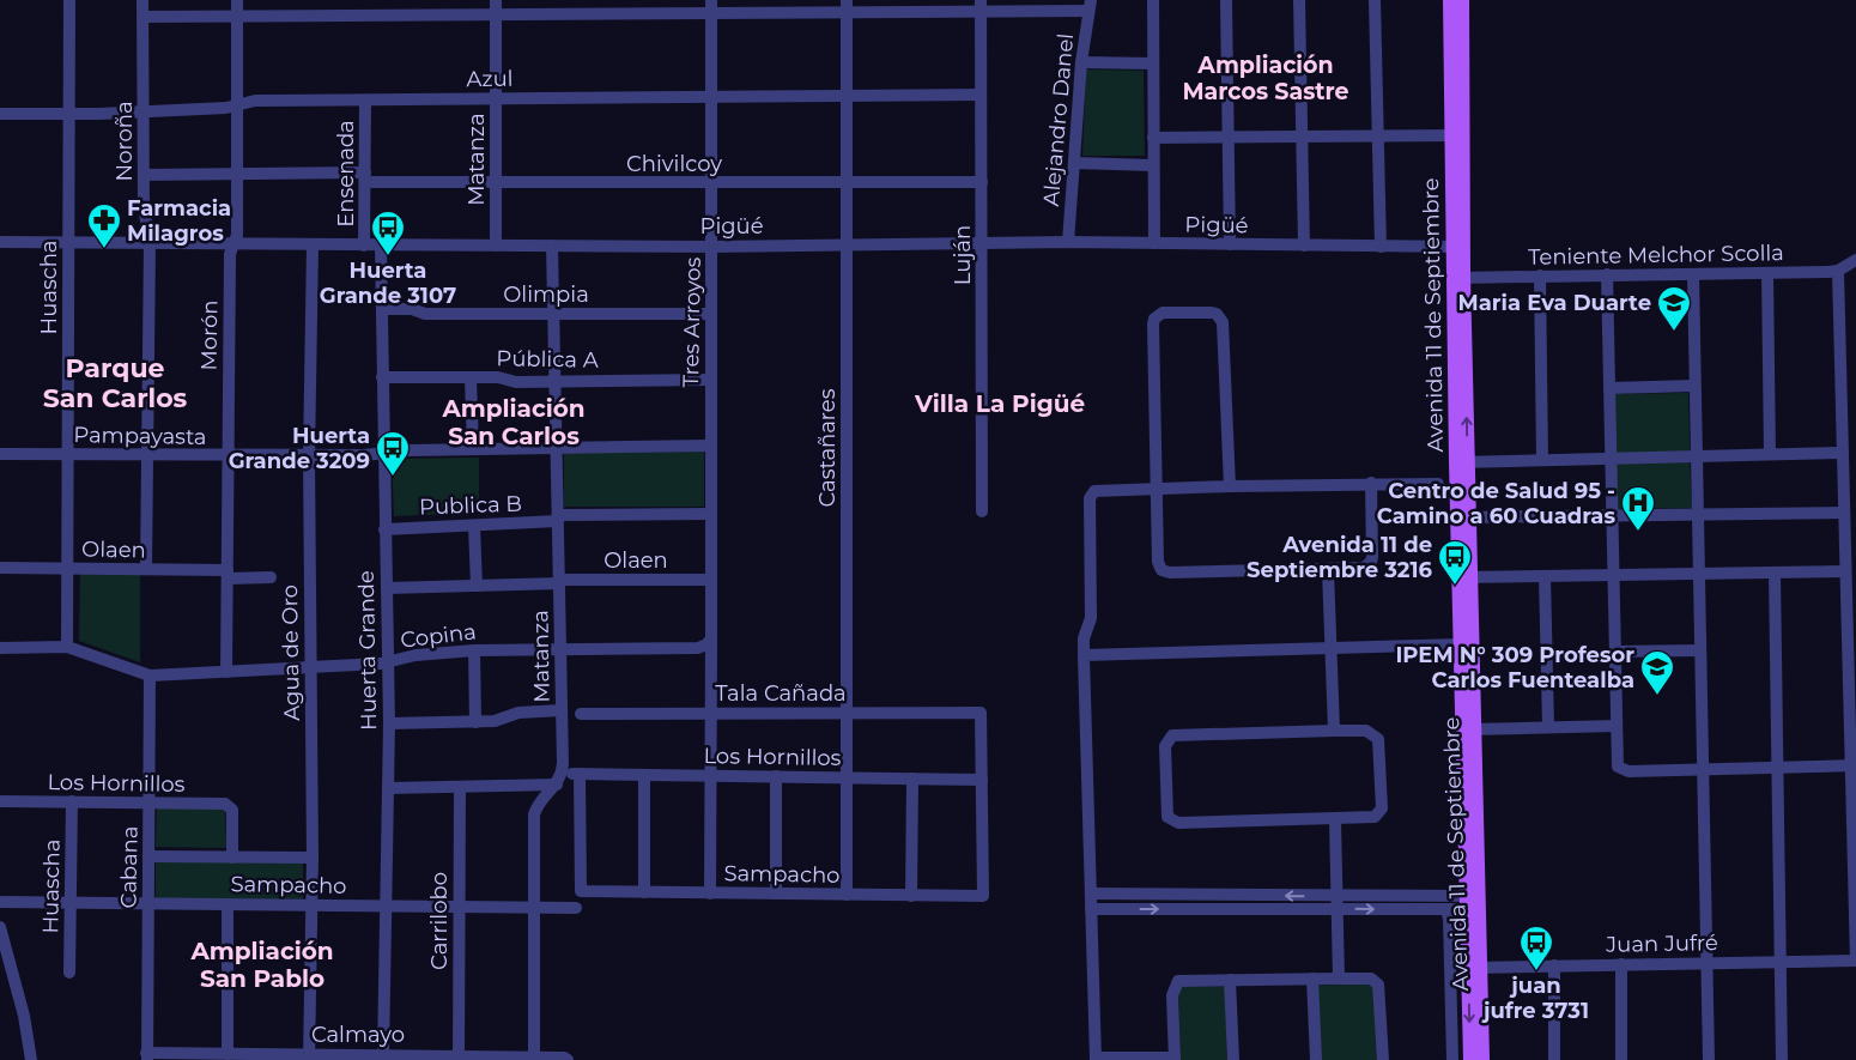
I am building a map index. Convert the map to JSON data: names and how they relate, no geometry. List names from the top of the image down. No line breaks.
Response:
{"streets":{"main road":["Avenida 11 de Septiembre"],"street":["Azul","Alejandro Danel","Noroña","Matanza","Chivilcoy","Ensenada","Pigüé","Luján","Teniente Melchor Scolla","Huascha","Olimpia","Tres Arroyos","Morón","Pública A","Pampayasta","Castañares","Publica B","Olaen","Copina","Huerta Grande","Agua de Oro","Tala Cañada","Los Hornillos","Cabana","Sampacho","Carrilobo","Juan Jufré","Calmayo"]},"crossings":[["Azul","Noroña"],["Azul","Matanza"],["Azul","Ensenada"],["Azul","Luján"],["Azul","Huascha"],["Azul","Tres Arroyos"],["Azul","Morón"],["Azul","Castañares"],["Alejandro Danel","Pigüé"],["Noroña","Chivilcoy"],["Noroña","Pigüé"],["Noroña","Pampayasta"],["Noroña","Olaen"],["Matanza","Chivilcoy"],["Matanza","Pigüé"],["Matanza","Olimpia"],["Matanza","Pública A"],["Matanza","Pampayasta"],["Matanza","Publica B"],["Matanza","Olaen"],["Matanza","Copina"],["Matanza","Los Hornillos"],["Chivilcoy","Ensenada"],["Chivilcoy","Luján"],["Chivilcoy","Tres Arroyos"],["Chivilcoy","Morón"],["Chivilcoy","Castañares"],["Ensenada","Pigüé"],["Pigüé","Luján"],["Pigüé","Huascha"],["Pigüé","Avenida 11 de Septiembre"],["Pigüé","Tres Arroyos"],["Pigüé","Morón"],["Pigüé","Castañares"],["Pigüé","Huerta Grande"],["Pigüé","Agua de Oro"],["Teniente Melchor Scolla","Avenida 11 de Septiembre"],["Huascha","Pampayasta"],["Huascha","Olaen"],["Huascha","Copina"],["Huascha","Los Hornillos"],["Huascha","Sampacho"],["Olimpia","Tres Arroyos"],["Olimpia","Huerta Grande"],["Avenida 11 de Septiembre","Juan Jufré"],["Tres Arroyos","Pública A"],["Tres Arroyos","Pampayasta"],["Tres Arroyos","Publica B"],["Tres Arroyos","Olaen"],["Tres Arroyos","Copina"],["Tres Arroyos","Tala Cañada"],["Tres Arroyos","Los Hornillos"],["Tres Arroyos","Sampacho"],["Morón","Pampayasta"],["Morón","Olaen"],["Morón","Copina"],["Pública A","Huerta Grande"],["Pampayasta","Huerta Grande"],["Pampayasta","Agua de Oro"],["Castañares","Tala Cañada"],["Castañares","Los Hornillos"],["Castañares","Sampacho"],["Publica B","Huerta Grande"],["Olaen","Huerta Grande"],["Copina","Huerta Grande"],["Copina","Agua de Oro"],["Copina","Cabana"],["Huerta Grande","Los Hornillos"],["Huerta Grande","Sampacho"],["Huerta Grande","Calmayo"],["Agua de Oro","Sampacho"],["Agua de Oro","Calmayo"],["Tala Cañada","Los Hornillos"],["Tala Cañada","Sampacho"],["Los Hornillos","Cabana"],["Los Hornillos","Sampacho"],["Los Hornillos","Carrilobo"],["Cabana","Sampacho"],["Cabana","Calmayo"],["Sampacho","Carrilobo"],["Carrilobo","Calmayo"]],"districts":["Ampliación Marcos Sastre","Parque San Carlos","Villa La Pigüé","Ampliación San Carlos","Ampliación San Pablo"],"places":{"pharmacy":["Farmacia Milagros"],"bus stop":["Huerta Grande 3107","Huerta Grande 3209","Avenida 11 de Septiembre 3216","juan jufre 3731"],"school or university":["Maria Eva Duarte","IPEM N° 309 Profesor Carlos Fuentealba"],"hospital":["Centro de Salud 95 - Camino a 60 Cuadras"]}}
